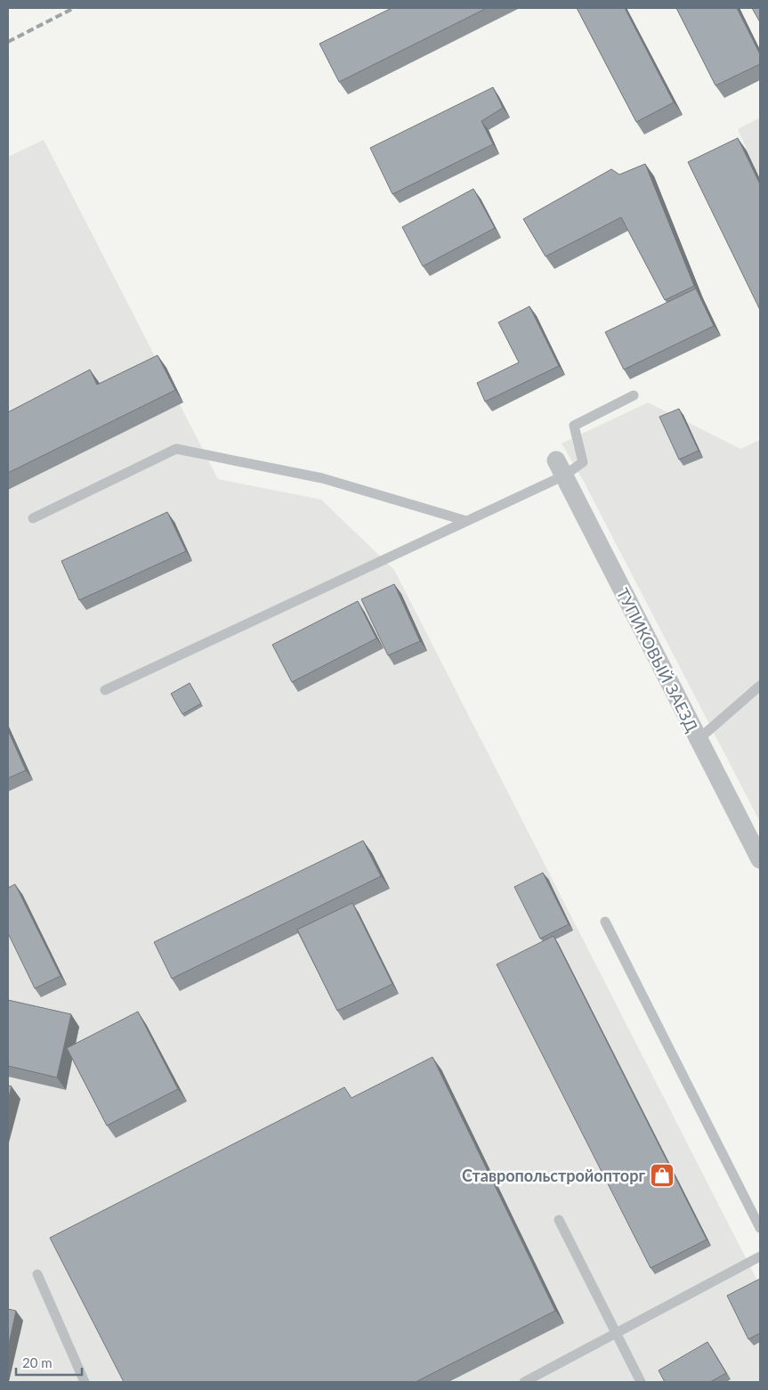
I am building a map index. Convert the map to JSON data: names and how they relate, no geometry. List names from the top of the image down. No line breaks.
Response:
{"streets":{"street":["ТУПИКОВЫЙ ЗАЕЗД"]},"places":{"shop":["Ставропольстройопторг"]},"scale_bar":"20 m"}
